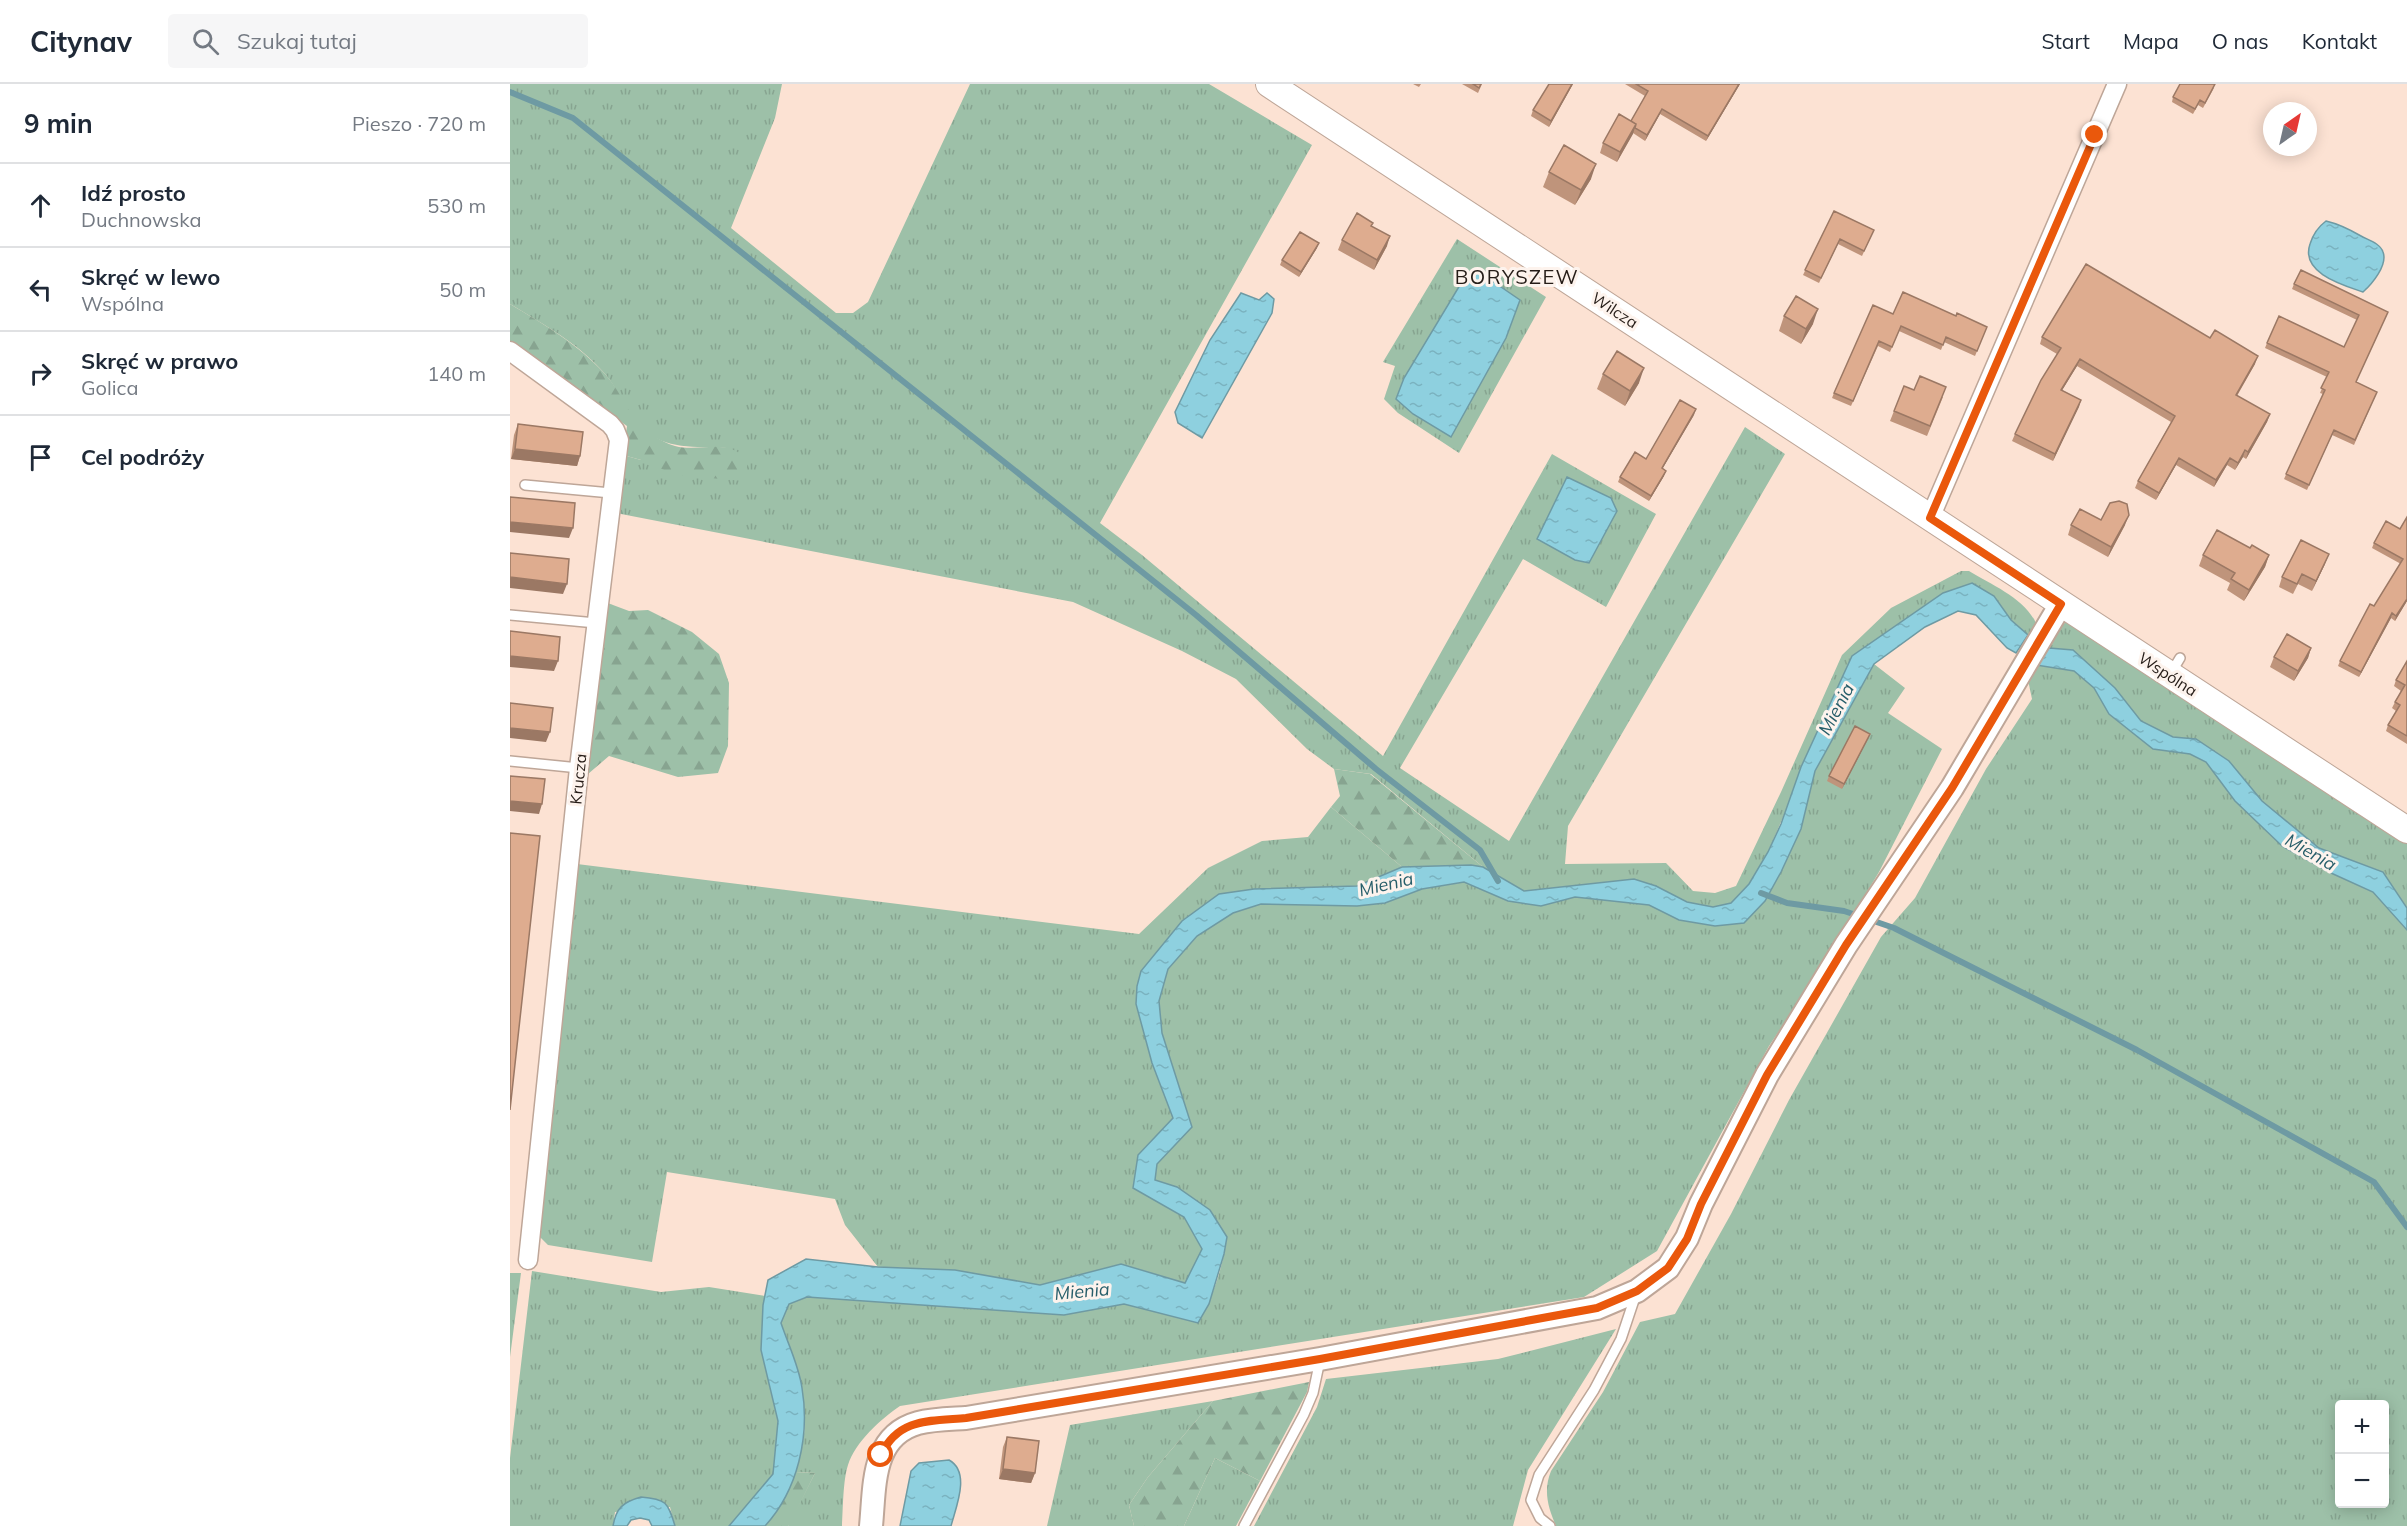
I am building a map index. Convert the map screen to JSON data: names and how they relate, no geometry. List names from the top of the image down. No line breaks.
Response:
{"streets":{"main road":["Wilcza","Wspólna"],"street":["Krucza"]},"crossings":[["Wilcza","Wspólna"]],"districts":["BORYSZEW"],"water":["Mienia"],"north":"top right","page":{"header":"Citynav","search":"Szukaj tutaj","nav":["Start","Mapa","O nas","Kontakt"],"heading":["9 min","Pieszo · 720 m"],"list":[["Idź prosto","Duchnowska","530 m"],["Skręć w lewo","Wspólna","50 m"],["Skręć w prawo","Golica","140 m"],"Cel podróży"],"map_buttons":["+","−"]}}
